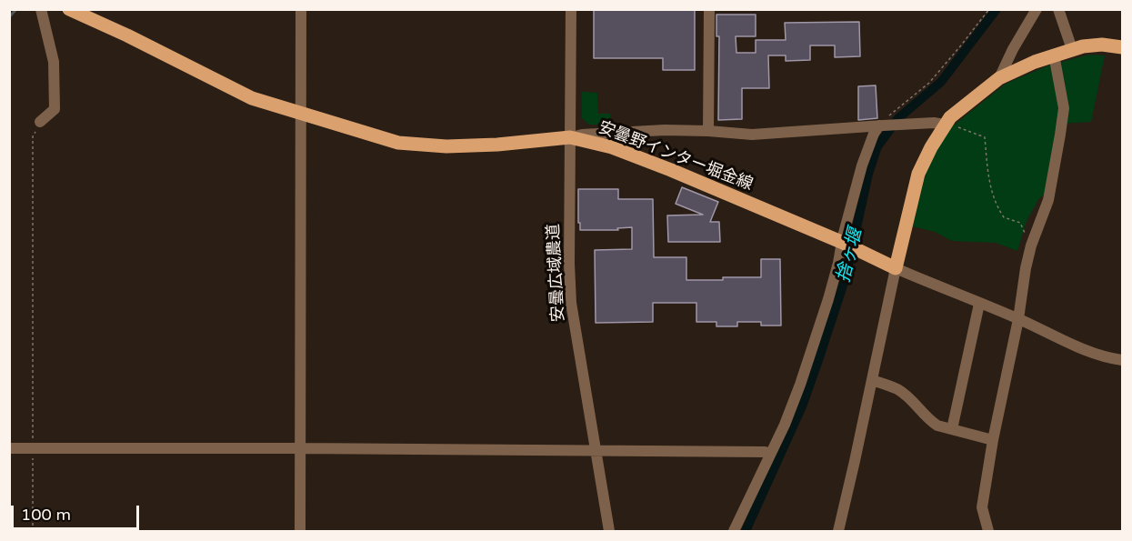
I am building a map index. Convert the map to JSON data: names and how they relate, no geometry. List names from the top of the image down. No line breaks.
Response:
{"streets":{"main road":["安曇野インター堀金線"],"street":["安曇広域農道"]},"crossings":[["安曇野インター堀金線","安曇広域農道"]],"water":["捨ヶ堰"],"scale_bar":"100 m"}
